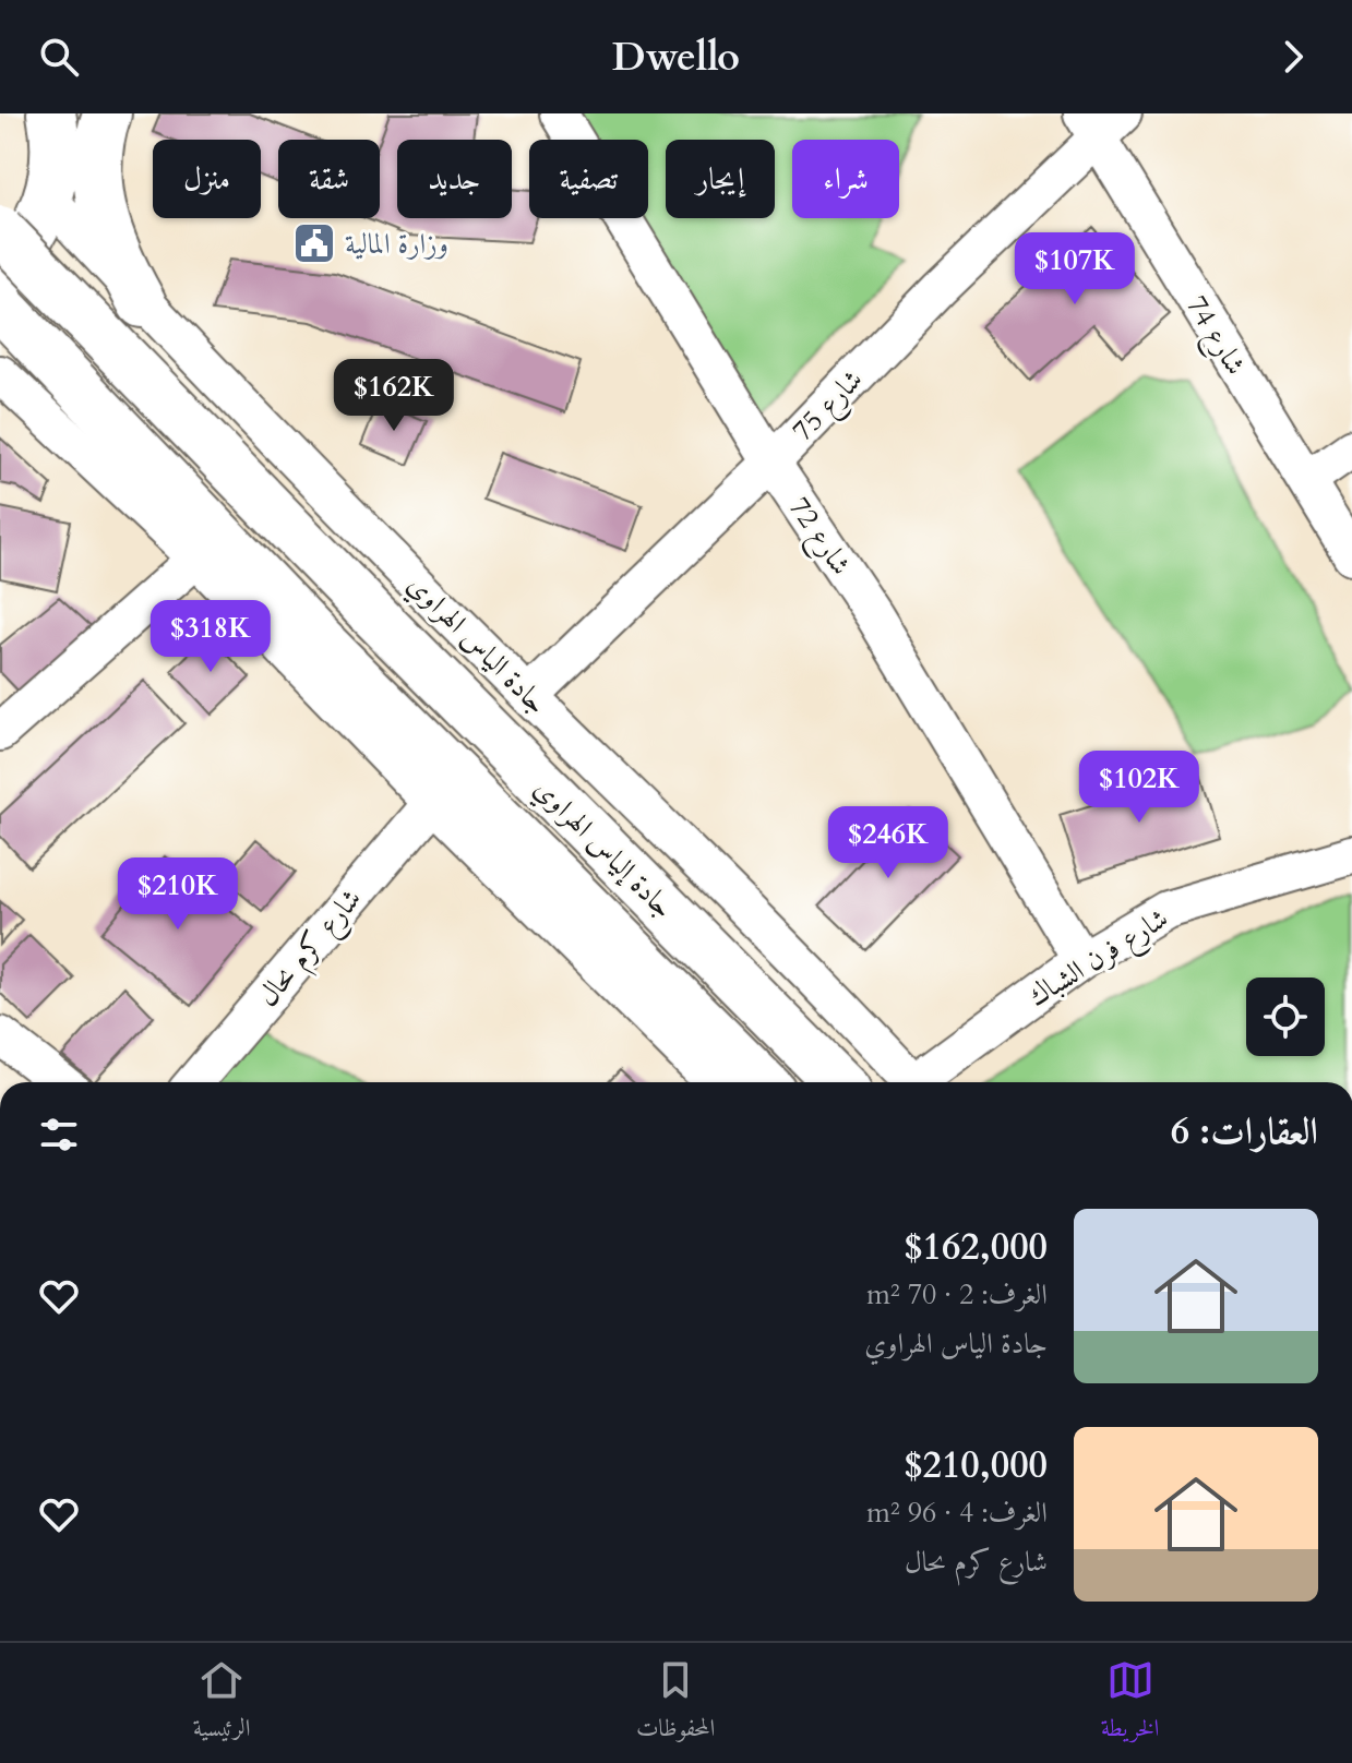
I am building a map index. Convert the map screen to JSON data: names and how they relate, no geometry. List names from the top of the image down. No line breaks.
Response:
{"streets":{"highway":["جادة الياس الهراوي","جادة إلياس الهراوي"],"street":["شارع 74","شارع 75","شارع 72","شارع كرم ىحال","شارع فرن الشباك"]},"crossings":[["شارع 74","شارع 75"],["شارع 75","شارع 72"],["شارع 75","جادة الياس الهراوي"],["شارع 72","شارع فرن الشباك"],["جادة الياس الهراوي","جادة إلياس الهراوي"]],"places":{"public building":["وزارة المالية"]},"page":{"header":"Dwello","chip":["شراء","إيجار","تصفية","جديد","شقة","منزل"],"price":["$107K","$162K","$318K","$102K","$246K","$210K"],"heading":"العقارات: 6","list":[{"name":"$162,000","note":"الغرف: 2 · 70 m² · جادة الياس الهراوي"},{"name":"$210,000","note":"الغرف: 4 · 96 m² · شارع كرم ىحال"}],"tabs":["الخريطة","المحفوظات","الرئيسية"]}}
